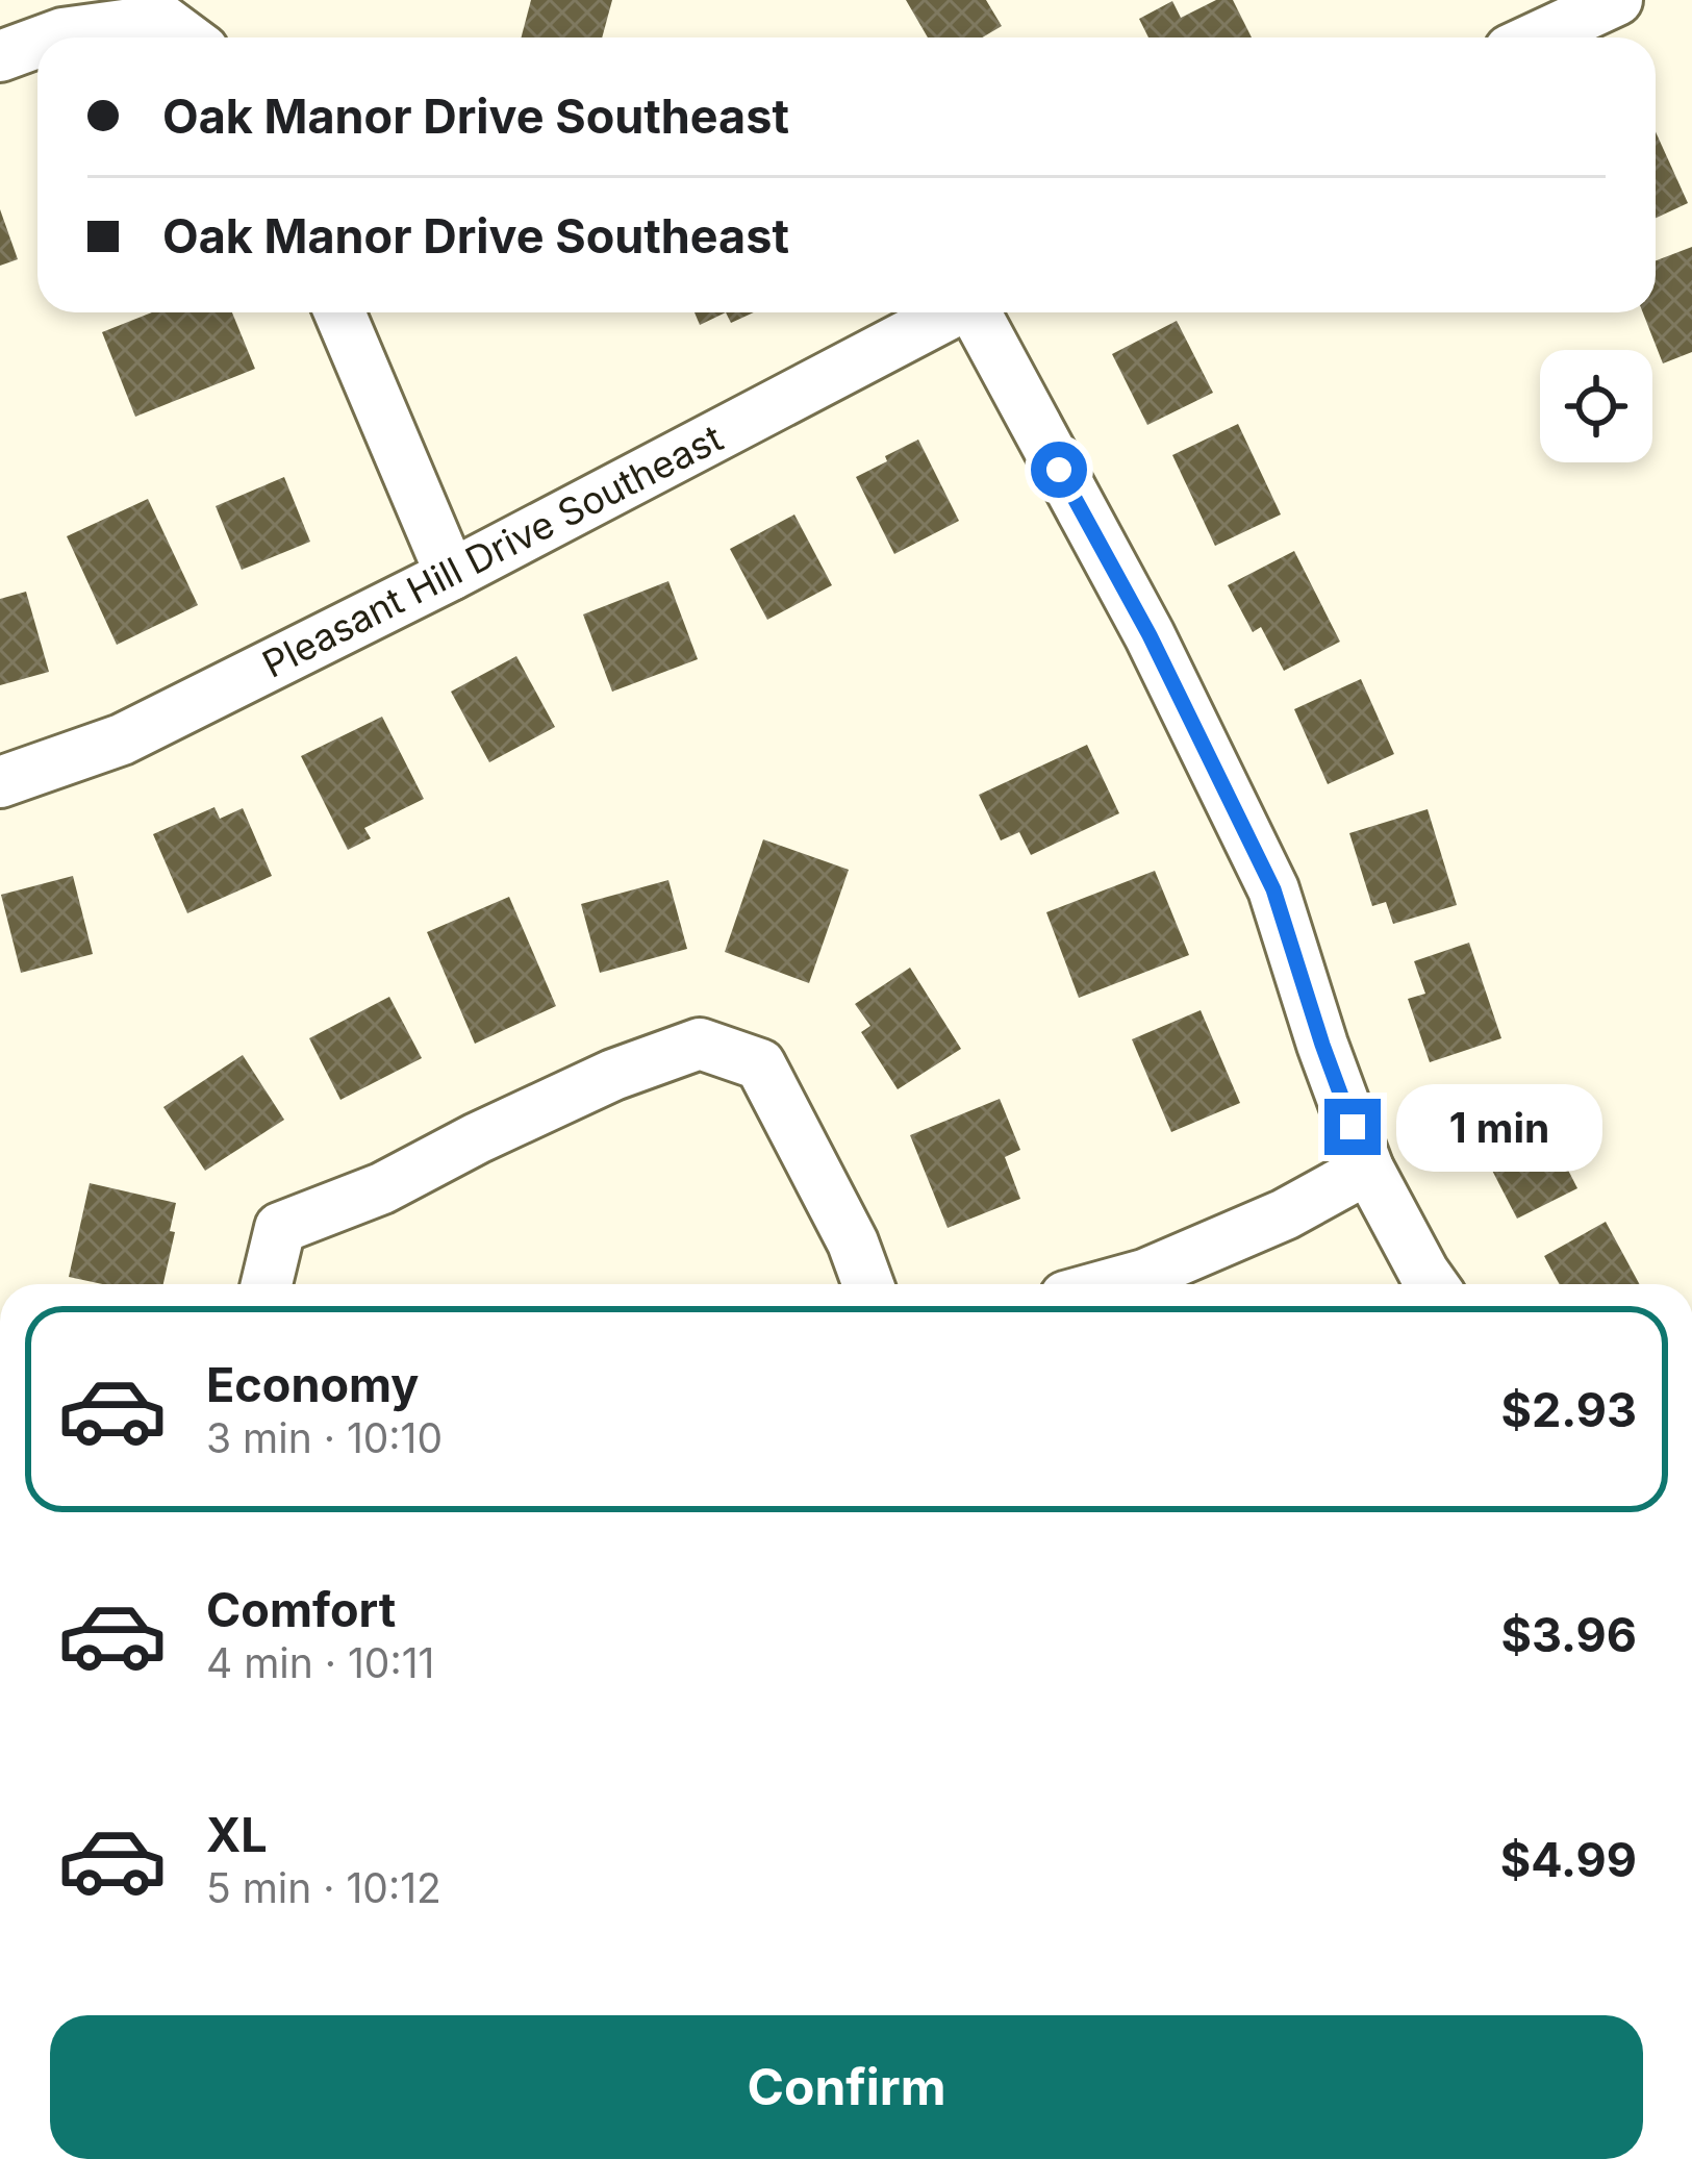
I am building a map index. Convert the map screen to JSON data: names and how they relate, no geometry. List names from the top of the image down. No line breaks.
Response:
{"streets":{"street":["Pleasant Hill Drive Southeast"]},"page":{"banner":["Oak Manor Drive Southeast","Oak Manor Drive Southeast"],"bubble":"1 min","list":[{"name":"Economy","note":"3 min · 10:10","value":"$2.93"},{"name":"Comfort","note":"4 min · 10:11","value":"$3.96"},{"name":"XL","note":"5 min · 10:12","value":"$4.99"}],"buttons":"Confirm"}}
